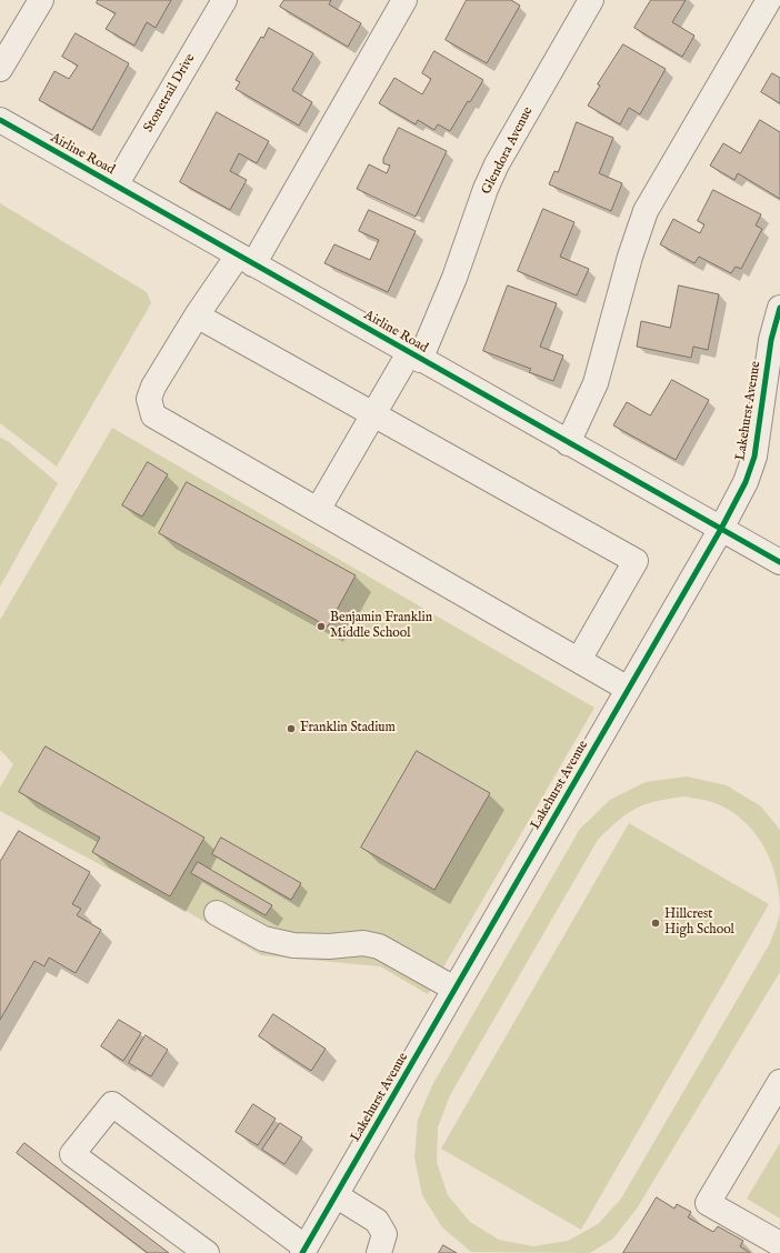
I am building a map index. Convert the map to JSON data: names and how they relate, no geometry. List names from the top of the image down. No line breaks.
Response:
{"streets":{"street":["Stonetrail Drive","Glendora Avenue","Airline Road","Lakehurst Avenue"]},"crossings":[["Stonetrail Drive","Airline Road"],["Glendora Avenue","Airline Road"],["Airline Road","Lakehurst Avenue"]],"places":["Benjamin Franklin Middle School","Franklin Stadium","Hillcrest High School"]}
